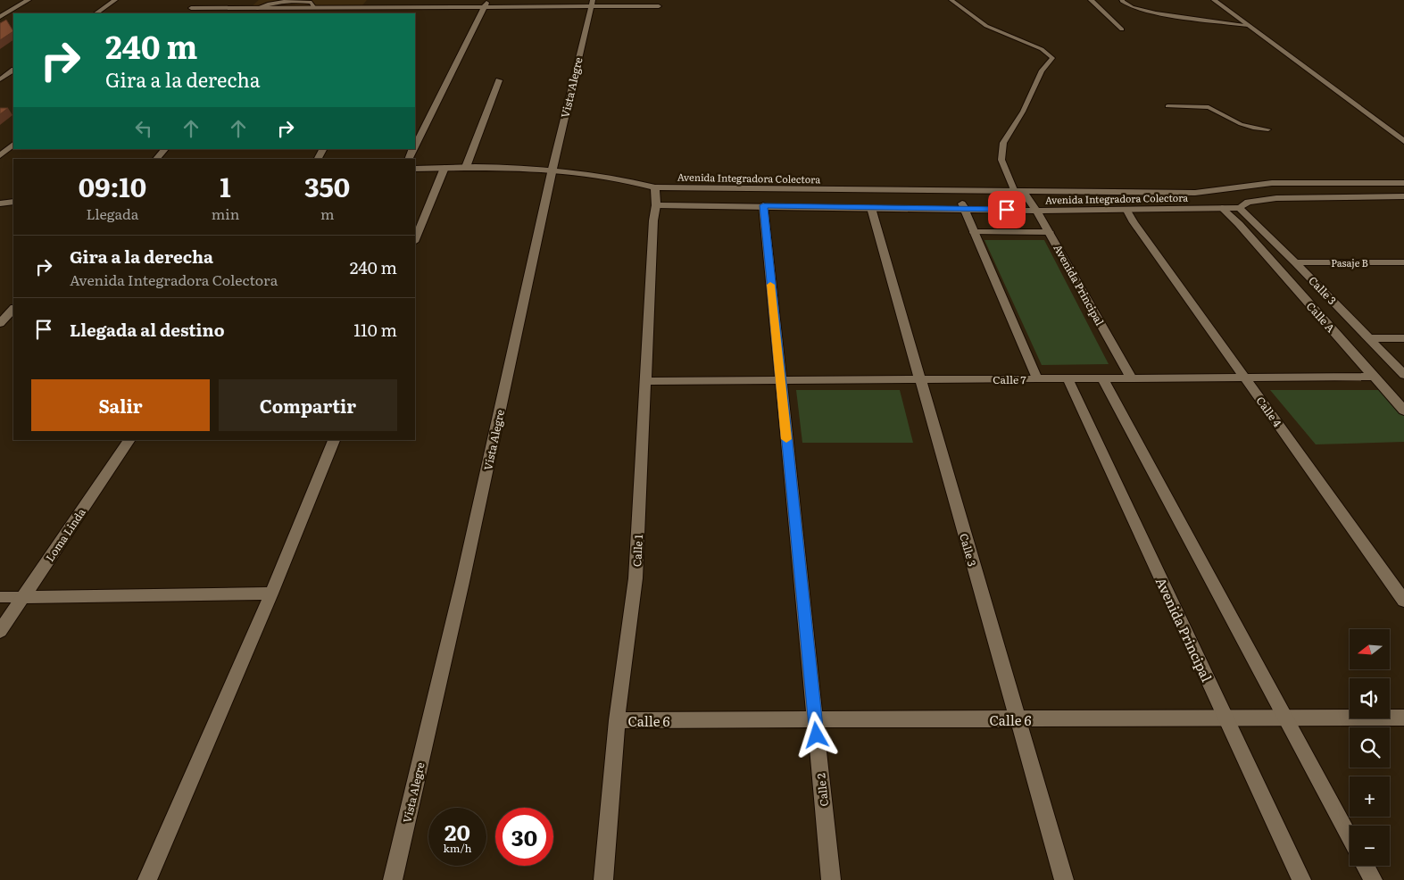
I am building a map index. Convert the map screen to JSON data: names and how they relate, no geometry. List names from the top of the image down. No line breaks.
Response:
{"streets":{"street":["Vista Alegre","Avenida Integradora Colectora","Pasaje B","Avenida Principal","Calle 3","Calle A","Calle 7","Calle 4","Loma Linda","Calle 1","Calle 6","Calle 2"]},"crossings":[["Vista Alegre","Avenida Integradora Colectora"],["Avenida Integradora Colectora","Avenida Principal"],["Avenida Integradora Colectora","Calle 3"],["Avenida Integradora Colectora","Calle A"],["Avenida Integradora Colectora","Calle 4"],["Avenida Integradora Colectora","Calle 1"],["Avenida Integradora Colectora","Calle 2"],["Pasaje B","Calle 3"],["Avenida Principal","Calle 7"],["Avenida Principal","Calle 6"],["Calle 3","Calle 7"],["Calle 3","Calle 6"],["Calle A","Calle 7"],["Calle 7","Calle 4"],["Calle 7","Calle 1"],["Calle 7","Calle 2"],["Calle 1","Calle 6"],["Calle 6","Calle 2"]],"north":"left","page":{"turn":["240 m","Gira a la derecha"],"eta":["09:10","Llegada","1","min","350","m"],"list":[{"name":"Gira a la derecha","note":"Avenida Integradora Colectora","value":"240 m"},{"name":"Llegada al destino","value":"110 m"}],"buttons":["Salir","Compartir"],"map_buttons":["+","−"],"speed":"20 km/h","limit":"30"}}
